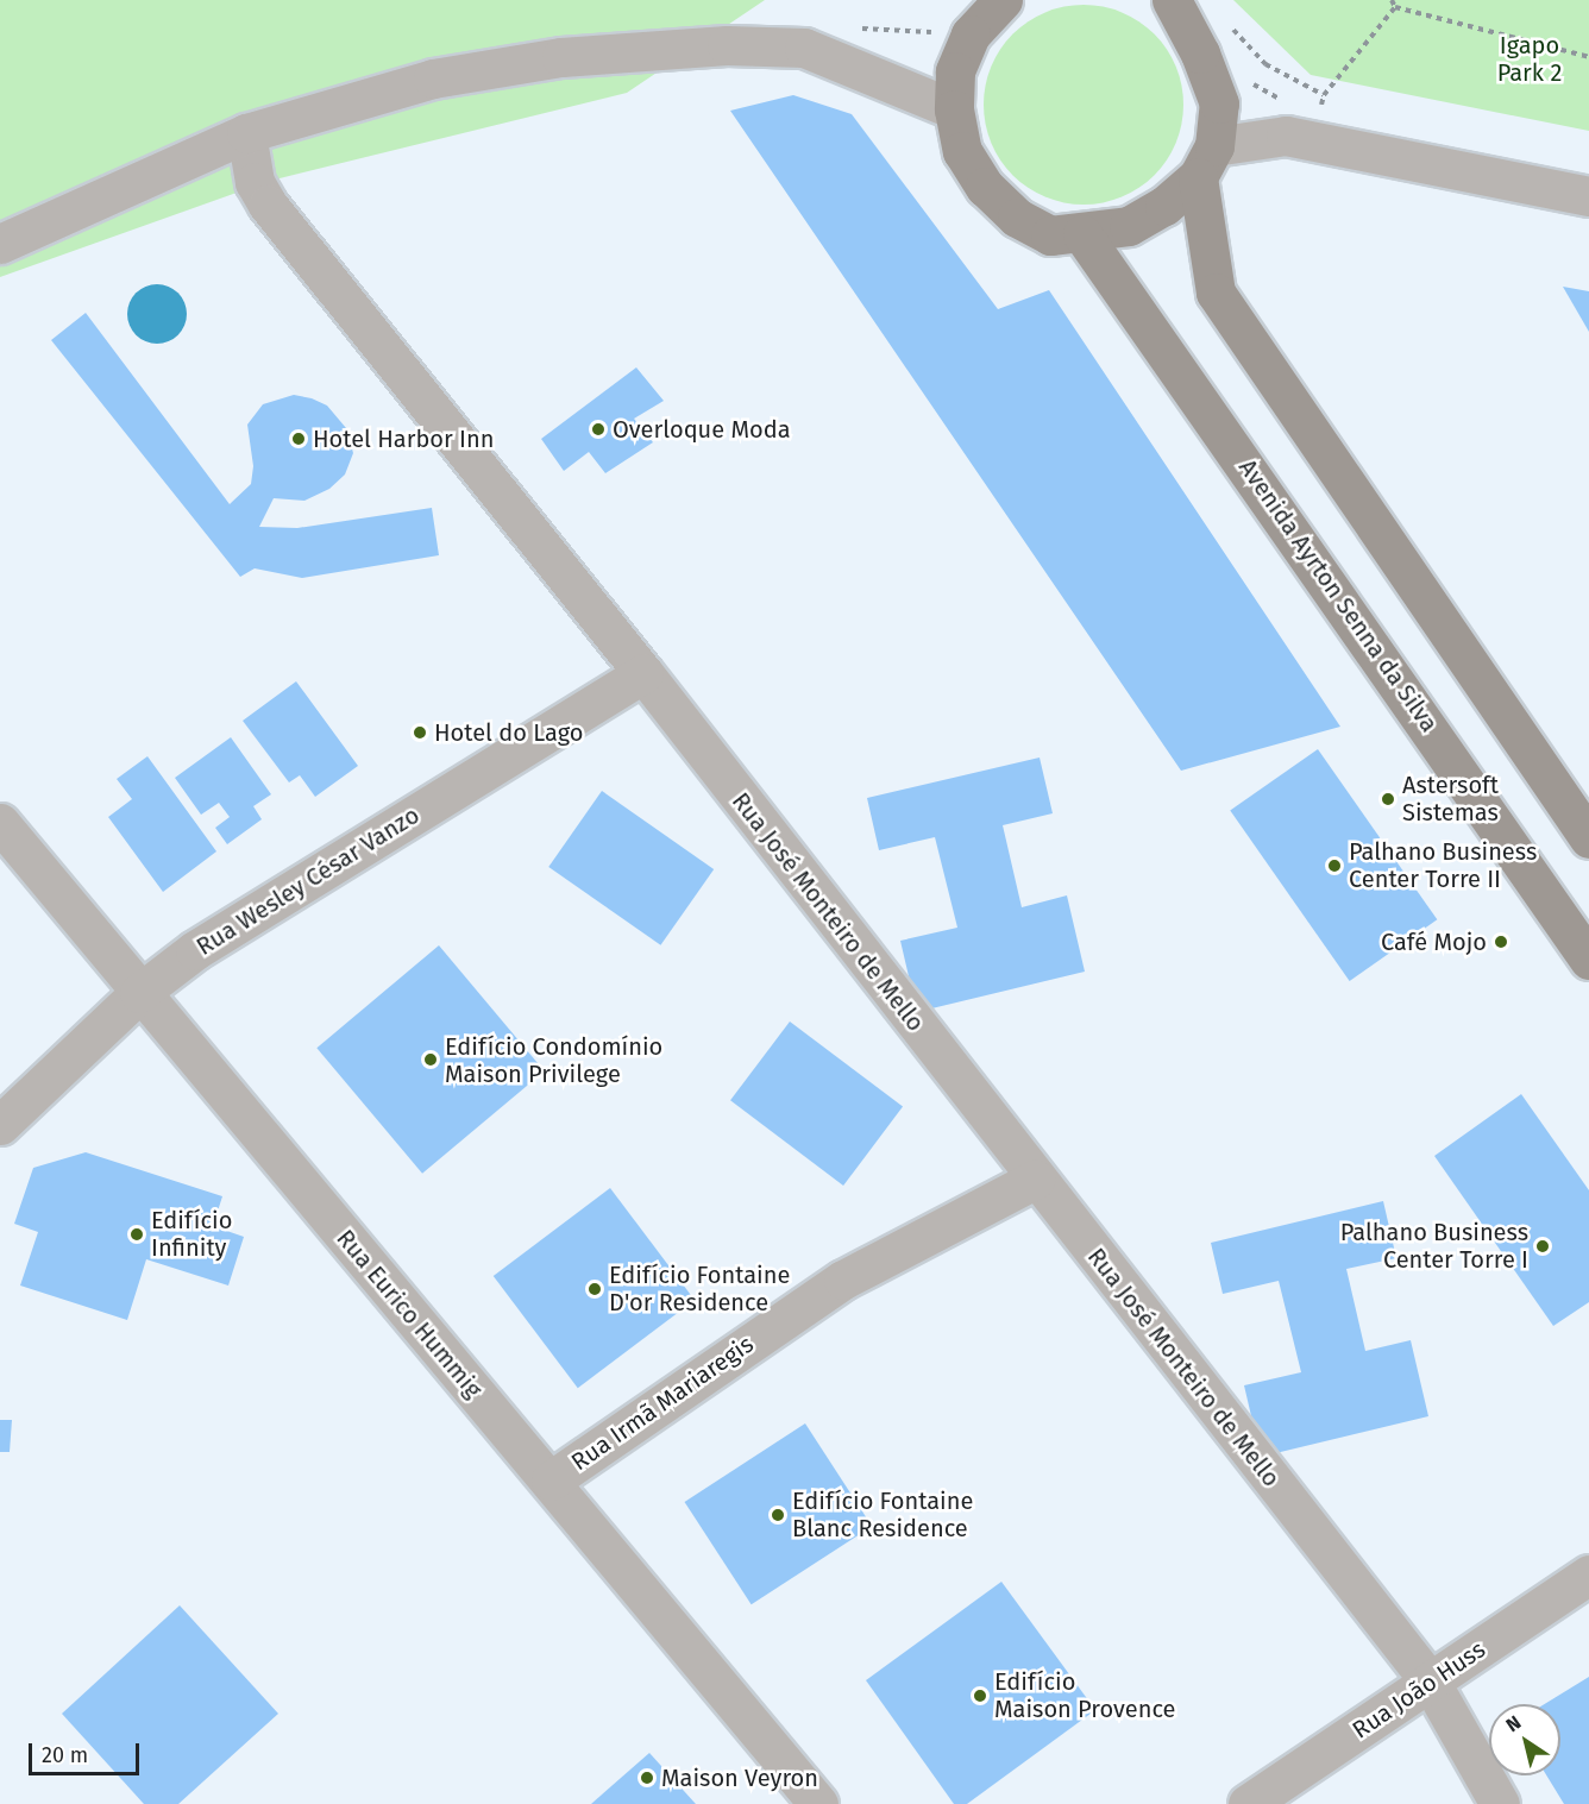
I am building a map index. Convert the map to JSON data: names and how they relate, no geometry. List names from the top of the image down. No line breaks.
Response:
{"streets":{"main road":["Avenida Ayrton Senna da Silva"],"street":["Rua Wesley César Vanzo","Rua José Monteiro de Mello","Rua Eurico Hummig","Rua Irmã Mariaregis","Rua João Huss"]},"crossings":[["Rua Wesley César Vanzo","Rua José Monteiro de Mello"],["Rua Wesley César Vanzo","Rua Eurico Hummig"],["Rua José Monteiro de Mello","Rua Irmã Mariaregis"],["Rua José Monteiro de Mello","Rua João Huss"],["Rua Eurico Hummig","Rua Irmã Mariaregis"]],"parks":["Igapo Park 2"],"places":["Overloque Moda","Hotel Harbor Inn","Hotel do Lago","Astersoft Sistemas","Palhano Business Center Torre II","Café Mojo","Edifício Condomínio Maison Privilege","Edifício Infinity","Palhano Business Center Torre I","Edifício Fontaine D'or Residence","Edifício Fontaine Blanc Residence","Edifício Maison Provence","Maison Veyron"],"scale_bar":"20 m","north":"top left"}
